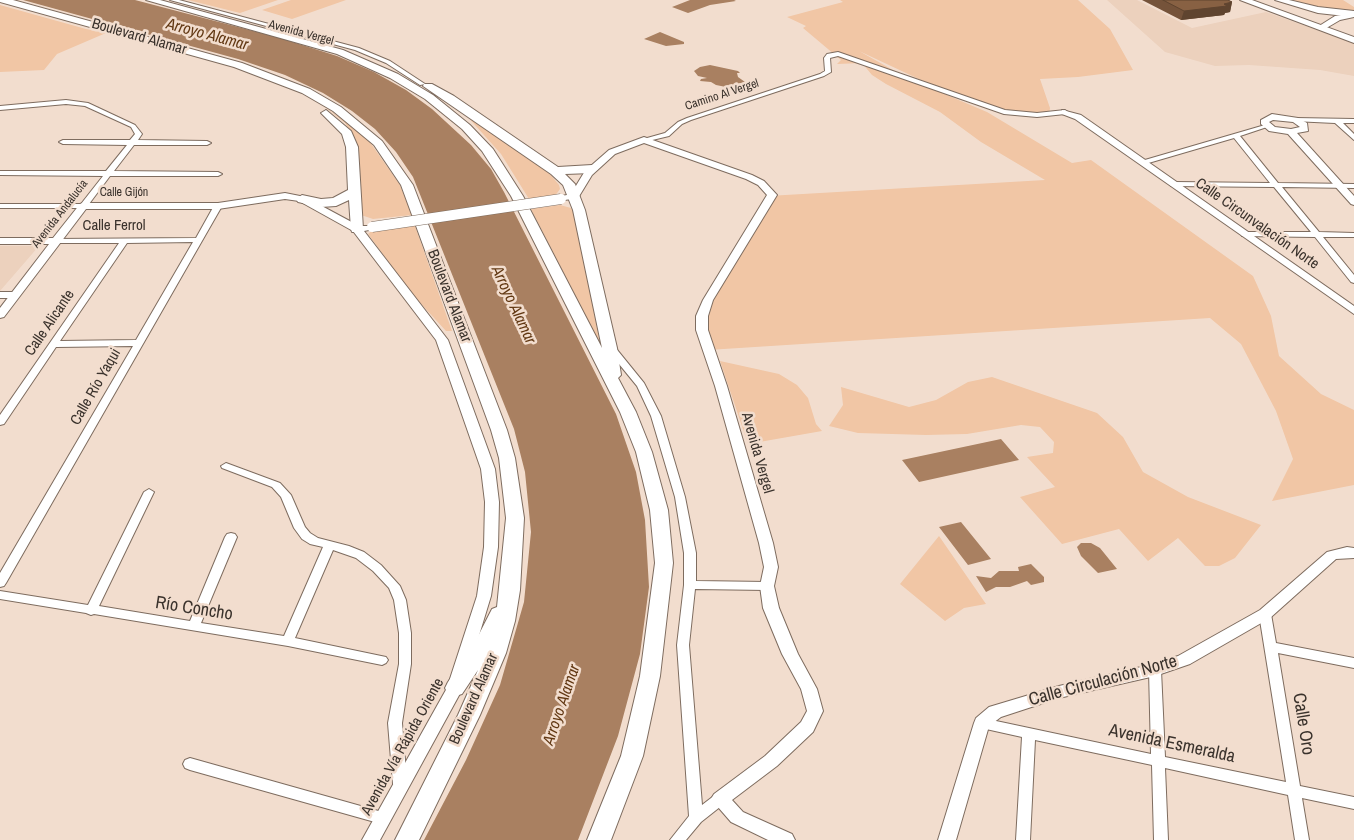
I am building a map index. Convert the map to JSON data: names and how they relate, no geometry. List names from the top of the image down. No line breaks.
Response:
{"streets":{"highway":["Boulevard Alamar"],"street":["Avenida Vergel","Camino Al Vergel","Calle Gijón","Avenida Andalucía","Calle Circunvalación Norte","Calle Ferrol","Calle Alicante","Calle Río Yaqui","Río Concho","Calle Circulación Norte","Calle Oro","Avenida Esmeralda","Avenida Vía Rápida Oriente"]},"crossings":[["Avenida Vergel","Camino Al Vergel"],["Camino Al Vergel","Calle Circunvalación Norte"],["Calle Gijón","Avenida Andalucía"],["Calle Gijón","Calle Río Yaqui"],["Avenida Andalucía","Calle Ferrol"],["Calle Ferrol","Calle Alicante"],["Calle Ferrol","Calle Río Yaqui"],["Calle Circulación Norte","Calle Oro"],["Calle Circulación Norte","Avenida Esmeralda"],["Calle Oro","Avenida Esmeralda"]],"water":["Arroyo Alamar"]}
